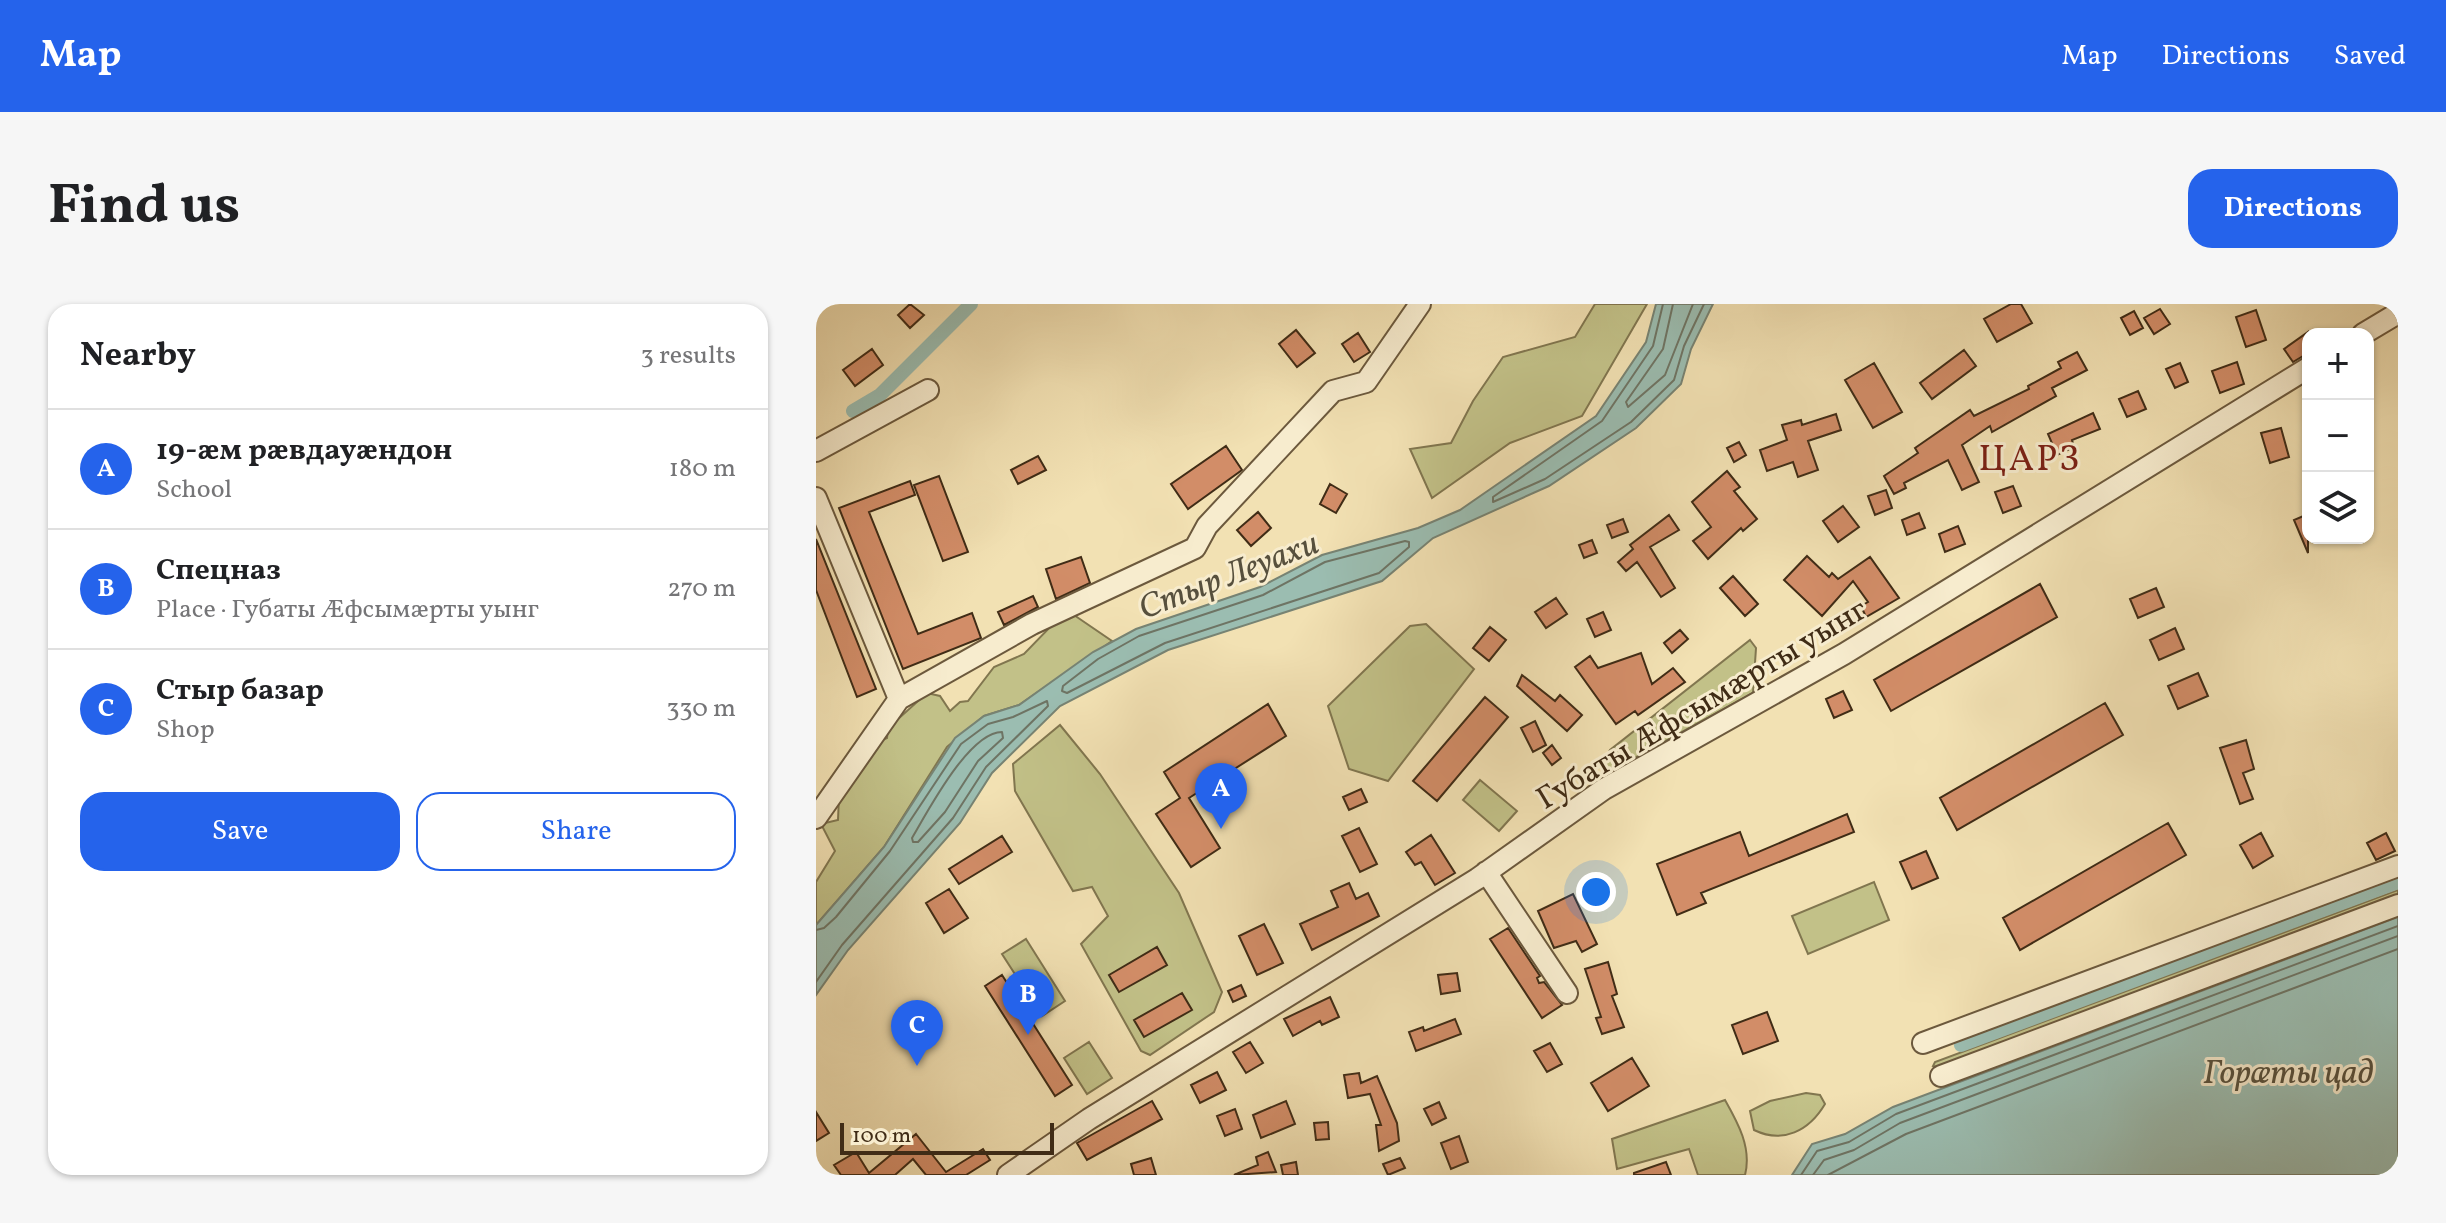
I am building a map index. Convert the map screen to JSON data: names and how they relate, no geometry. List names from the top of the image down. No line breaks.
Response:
{"streets":{"street":["Губаты Æфсымæрты уынг"]},"districts":["ЦАРЗ"],"water":["Стыр Леуахи","Горӕты цад"],"scale_bar":"100 m","page":{"header":"Map","nav":["Map","Directions","Saved"],"title":"Find us","buttons":["Directions",["Save","Share"]],"heading":["Nearby","3 results"],"map_buttons":["+","−"],"list":[{"mark":"A","name":"19-æм рӕвдауӕндон","note":"School","value":"180 m"},{"mark":"B","name":"Спецназ","note":"Place · Губаты Æфсымæрты уынг","value":"270 m"},{"mark":"C","name":"Стыр базар","note":"Shop","value":"330 m"}],"pins":["A","B","C"],"scale":"100 m"}}
